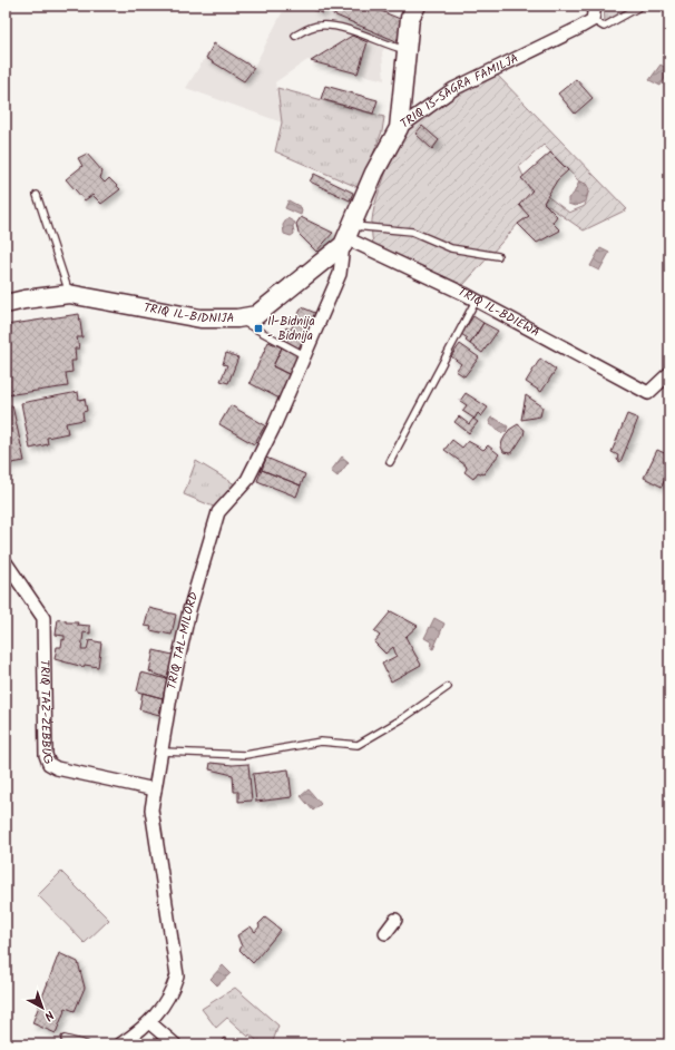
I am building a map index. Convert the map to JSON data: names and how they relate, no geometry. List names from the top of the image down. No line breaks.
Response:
{"streets":{"street":["TRIQ IS-SAGRA FAMILJA","TRIQ IL-BIDNIJA","TRIQ IL-BDIEWA","TRIQ TAL-MILORD","TRIQ TAŻ-ŻEBBUĠ"]},"crossings":[["TRIQ IS-SAGRA FAMILJA","TRIQ IL-BIDNIJA"],["TRIQ IS-SAGRA FAMILJA","TRIQ IL-BDIEWA"],["TRIQ IS-SAGRA FAMILJA","TRIQ TAL-MILORD"],["TRIQ IL-BIDNIJA","TRIQ IL-BDIEWA"],["TRIQ IL-BIDNIJA","TRIQ TAL-MILORD"],["TRIQ IL-BDIEWA","TRIQ TAL-MILORD"],["TRIQ TAL-MILORD","TRIQ TAŻ-ŻEBBUĠ"]],"places":{"transit":["Il-Bidnija - Bidnija"]},"north":"bottom right"}
